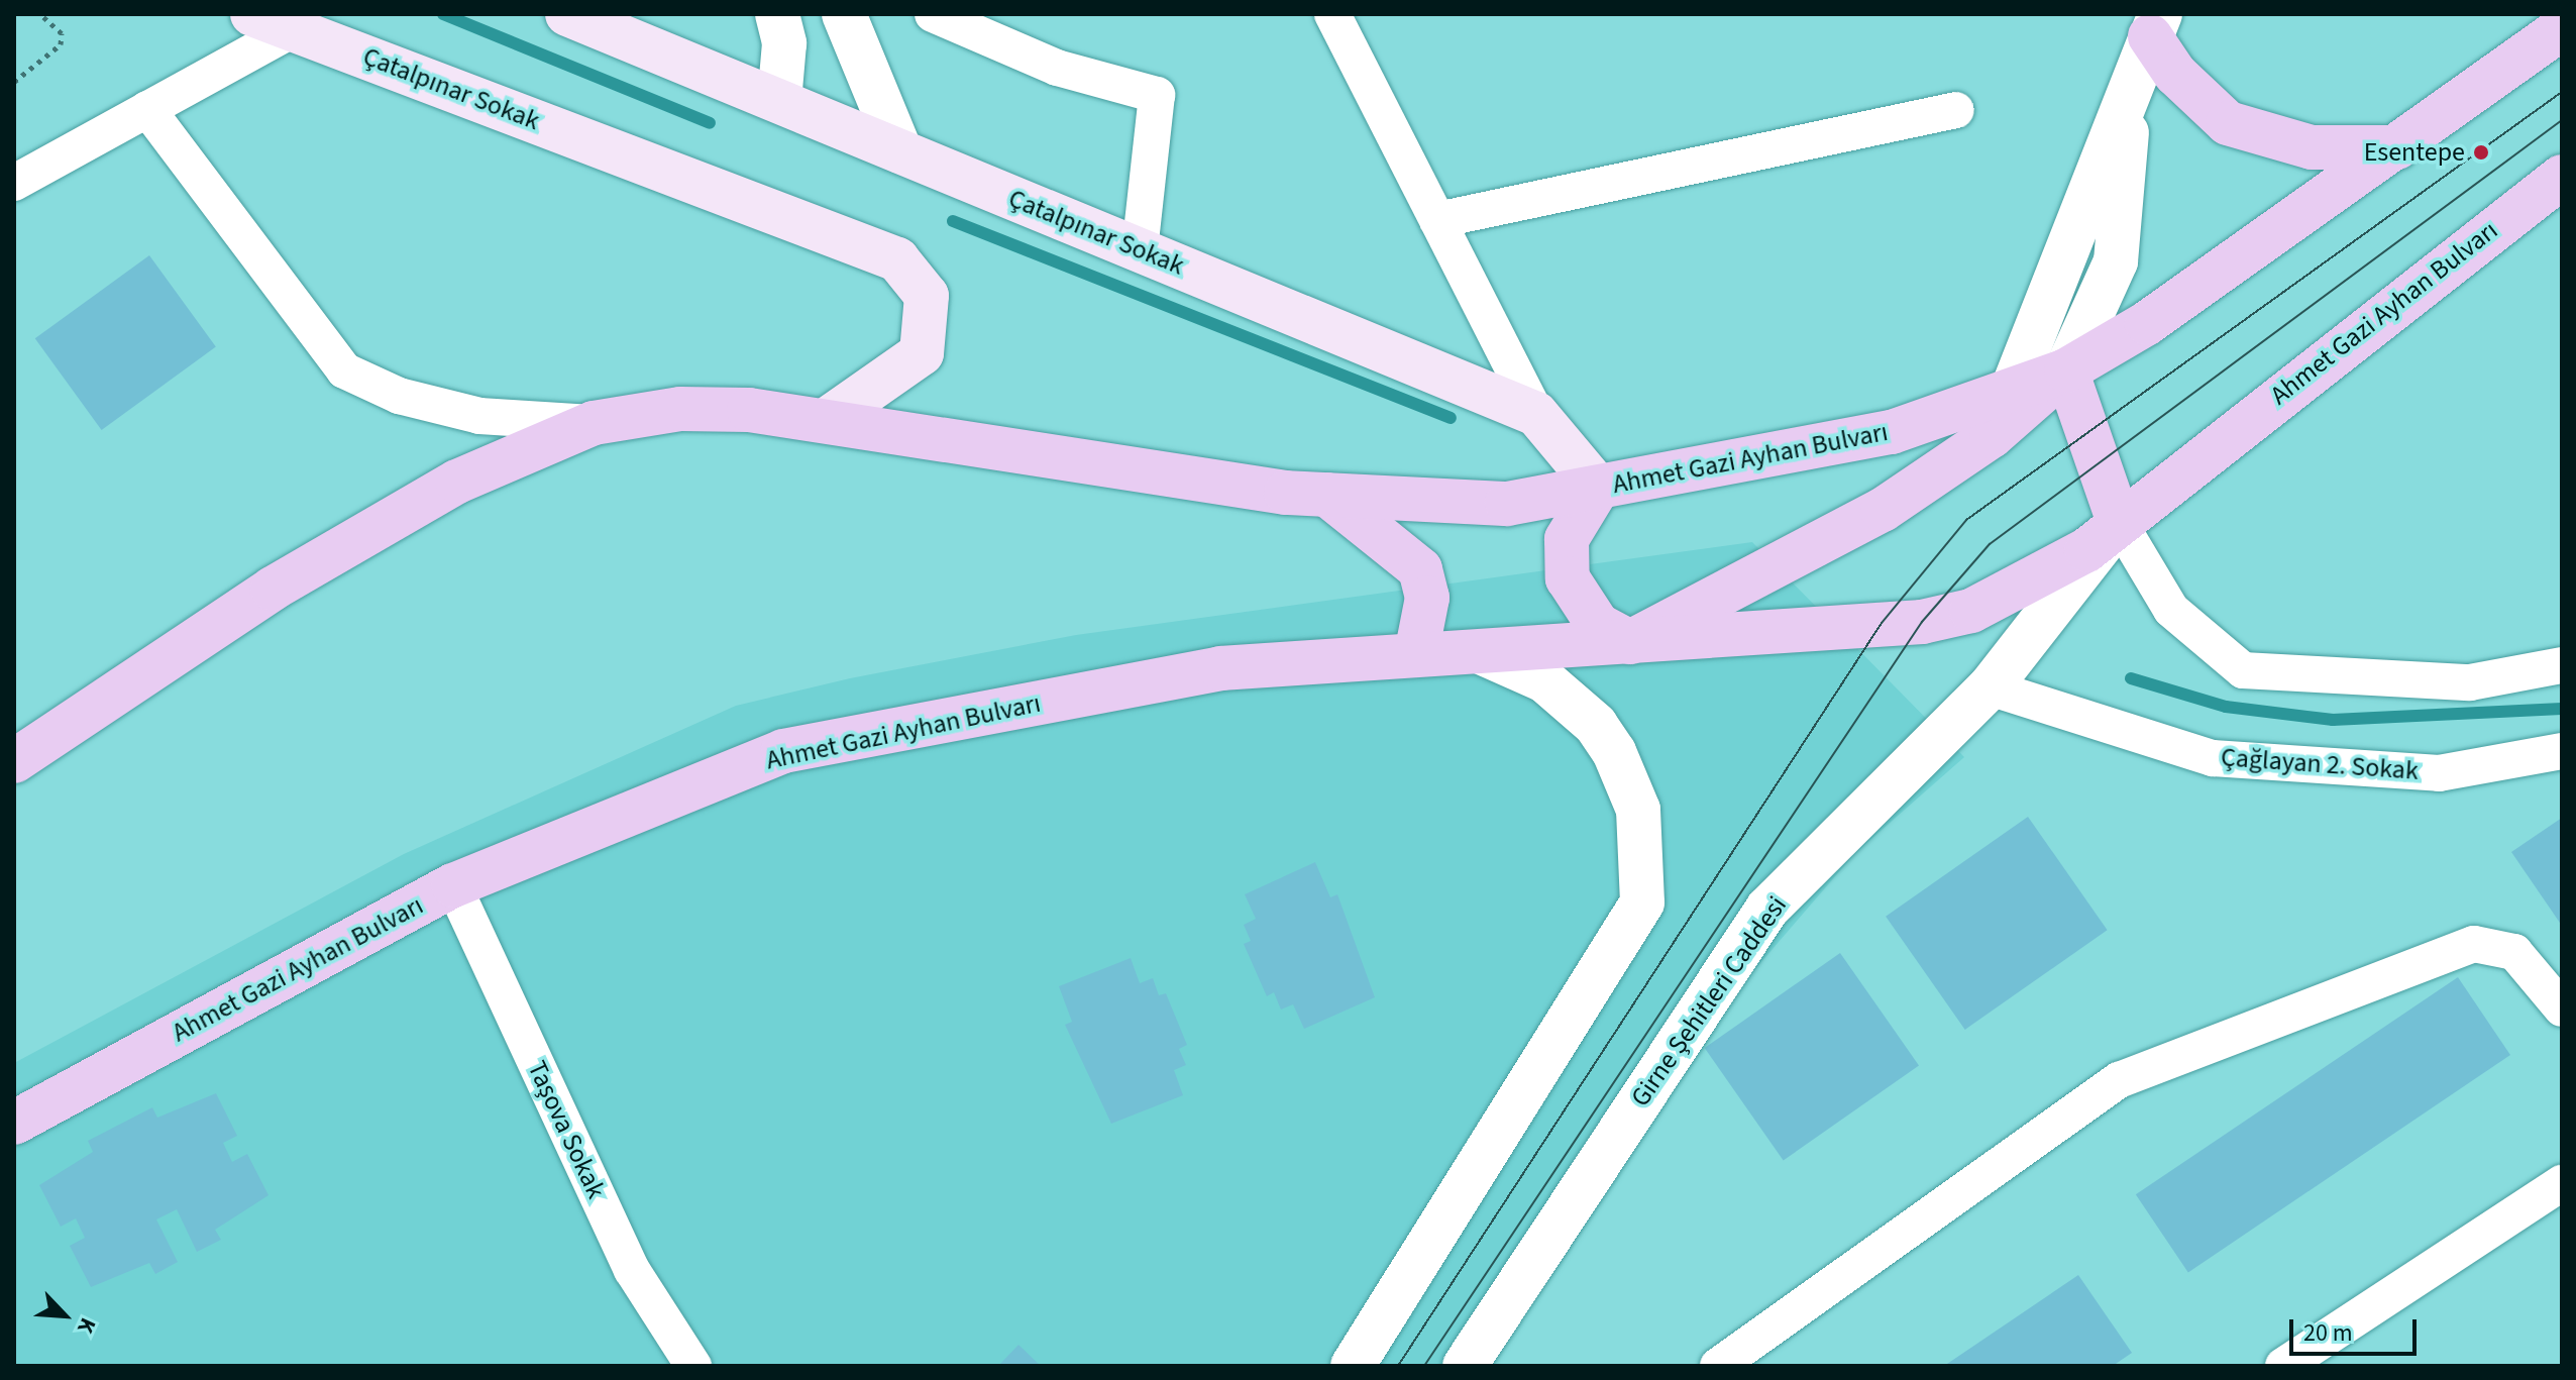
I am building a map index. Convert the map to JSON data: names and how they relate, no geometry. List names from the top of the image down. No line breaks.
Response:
{"streets":{"main road":["Çatalpınar Sokak","Ahmet Gazi Ayhan Bulvarı"],"street":["Çağlayan 2. Sokak","Girne Şehitleri Caddesi","Taşova Sokak"]},"crossings":[["Çatalpınar Sokak","Ahmet Gazi Ayhan Bulvarı"],["Ahmet Gazi Ayhan Bulvarı","Girne Şehitleri Caddesi"],["Ahmet Gazi Ayhan Bulvarı","Taşova Sokak"],["Çağlayan 2. Sokak","Girne Şehitleri Caddesi"]],"places":["Esentepe"],"scale_bar":"20 m","north":"bottom right"}
